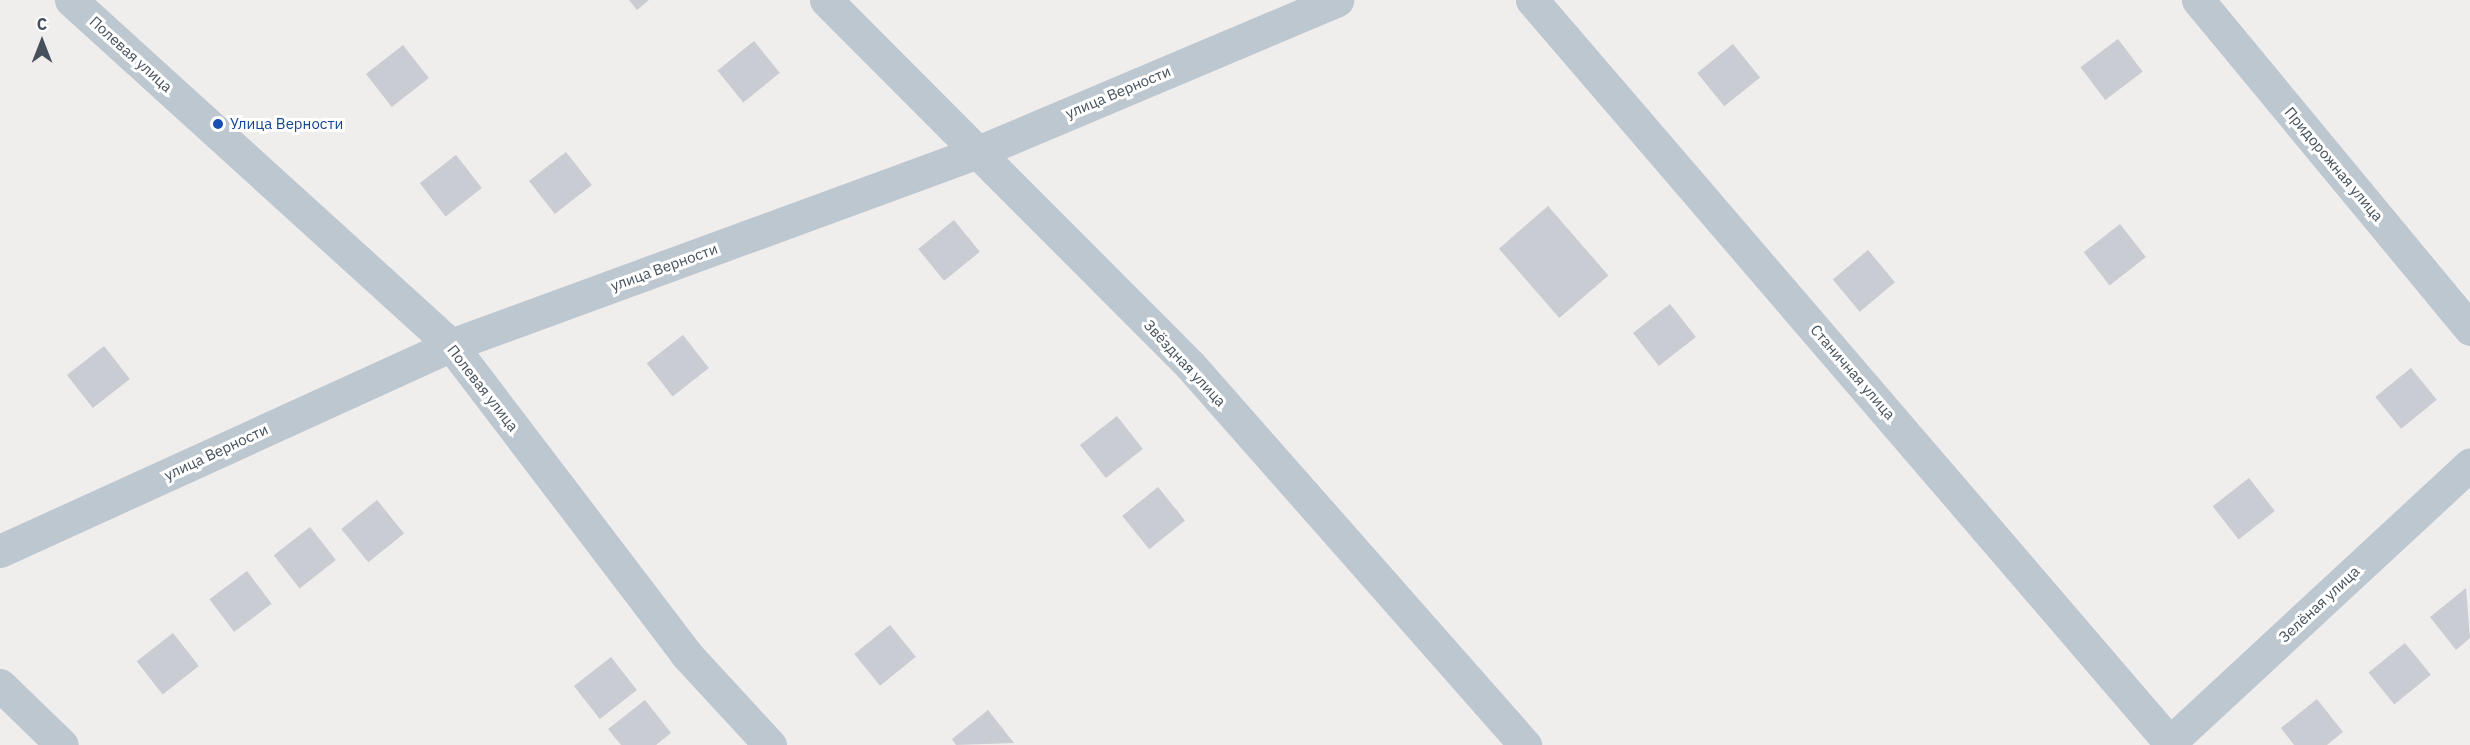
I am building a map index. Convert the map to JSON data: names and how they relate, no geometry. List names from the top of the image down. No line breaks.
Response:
{"streets":{"street":["Полевая улица","улица Верности","Придорожная улица","Звёздная улица","Станичная улица","Зелёная улица"]},"crossings":[["Полевая улица","улица Верности"],["улица Верности","Звёздная улица"],["Станичная улица","Зелёная улица"]],"places":["Улица Верности"],"north":"top"}
